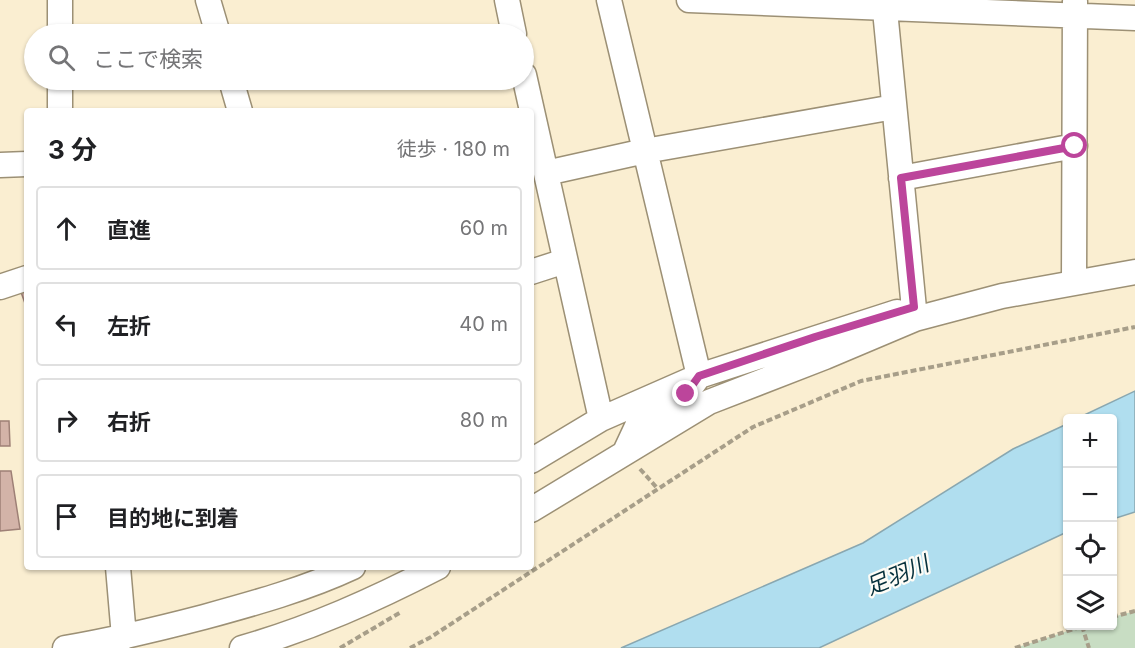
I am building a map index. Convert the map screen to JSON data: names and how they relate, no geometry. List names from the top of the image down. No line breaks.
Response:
{"water":["足羽川"],"page":{"search":"ここで検索","heading":["3 分","徒歩 · 180 m"],"list":[["直進","60 m"],["左折","40 m"],["右折","80 m"],"目的地に到着"],"map_buttons":["+","−"]}}
